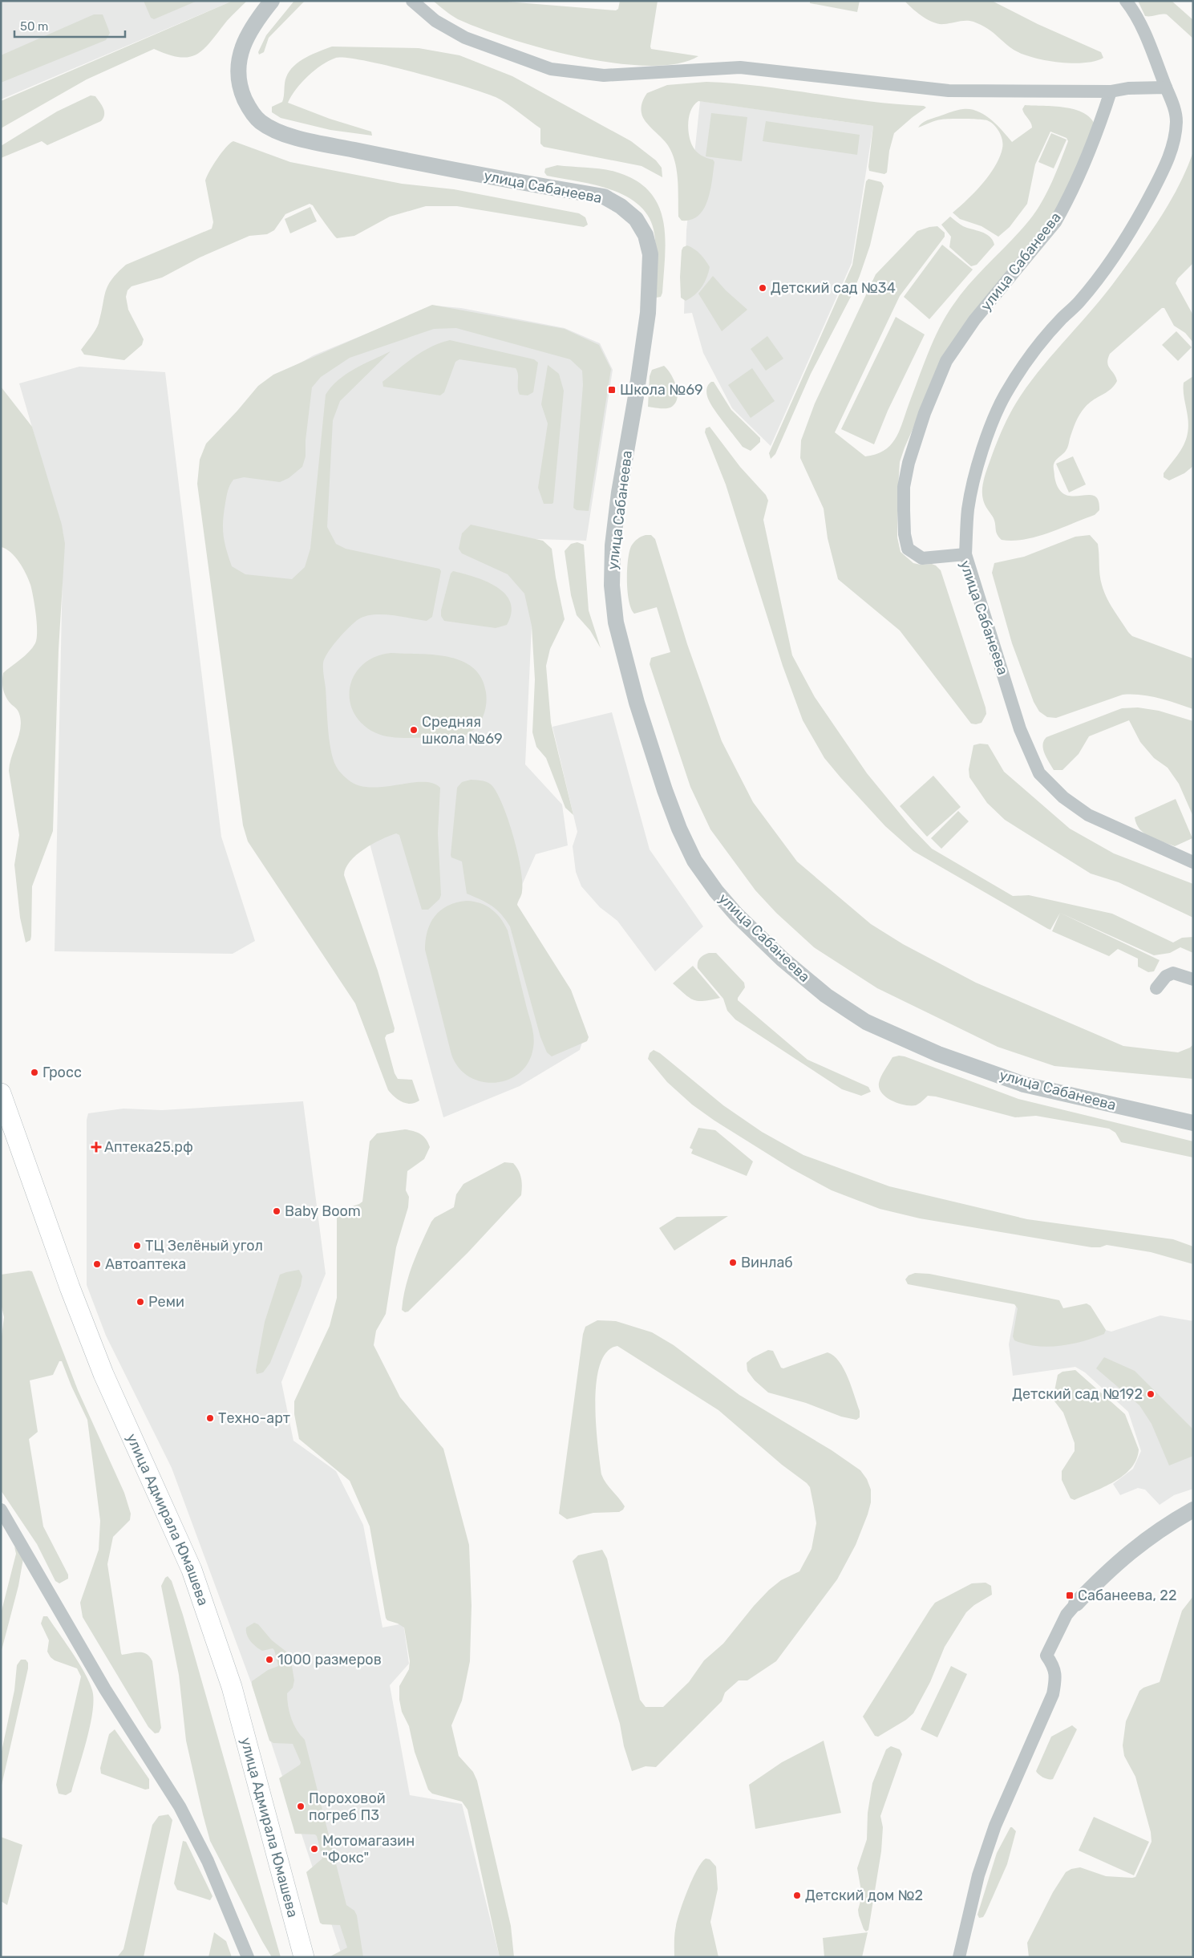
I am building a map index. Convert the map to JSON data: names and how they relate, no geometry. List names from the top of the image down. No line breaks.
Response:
{"streets":{"main road":["улица Адмирала Юмашева"],"street":["улица Сабанеева"]},"places":{"other":["Детский сад №34","Средняя школа №69","Гросс","Baby Boom","ТЦ Зелёный угол","Винлаб","Автоаптека","Реми","Детский сад №192","Техно-арт","1000 размеров","Пороховой погреб П3","Мотомагазин \"Фокс\"","Детский дом №2"],"transit":["Школа №69","Сабанеева, 22"],"health":["Аптека25.рф"]},"scale_bar":"50 m"}
